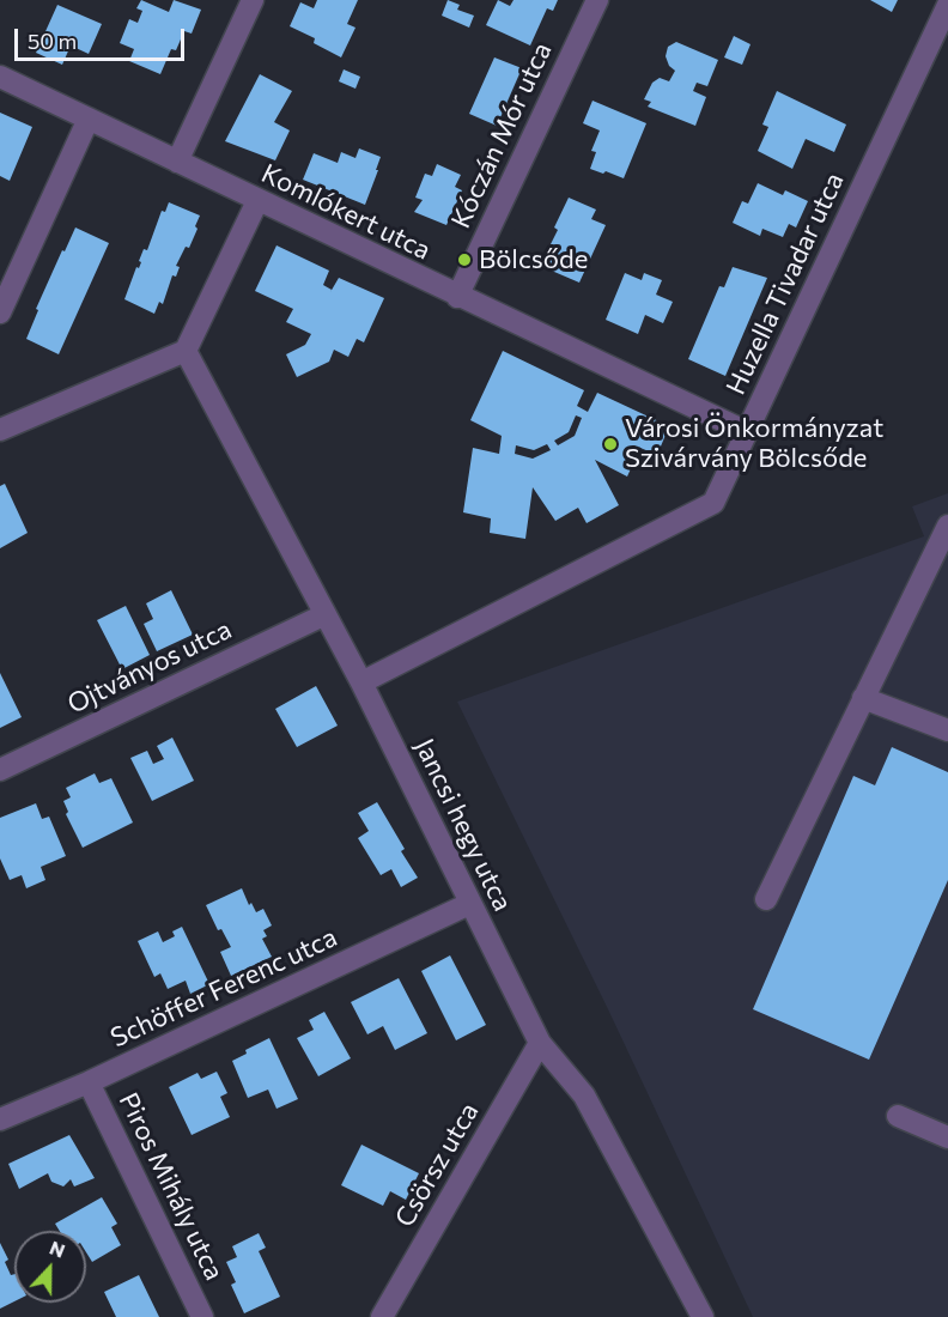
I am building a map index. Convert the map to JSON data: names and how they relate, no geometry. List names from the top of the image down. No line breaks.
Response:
{"streets":{"street":["Kóczán Mór utca","Komlókert utca","Huzella Tivadar utca","Ojtványos utca","Jancsi hegy utca","Schöffer Ferenc utca","Csörsz utca","Piros Mihály utca"]},"crossings":[["Kóczán Mór utca","Komlókert utca"],["Komlókert utca","Huzella Tivadar utca"],["Huzella Tivadar utca","Jancsi hegy utca"],["Ojtványos utca","Jancsi hegy utca"],["Jancsi hegy utca","Schöffer Ferenc utca"],["Jancsi hegy utca","Csörsz utca"],["Schöffer Ferenc utca","Piros Mihály utca"]],"places":["Bölcsőde","Városi Önkormányzat Szivárvány Bölcsőde"],"scale_bar":"50 m","north":"top"}
